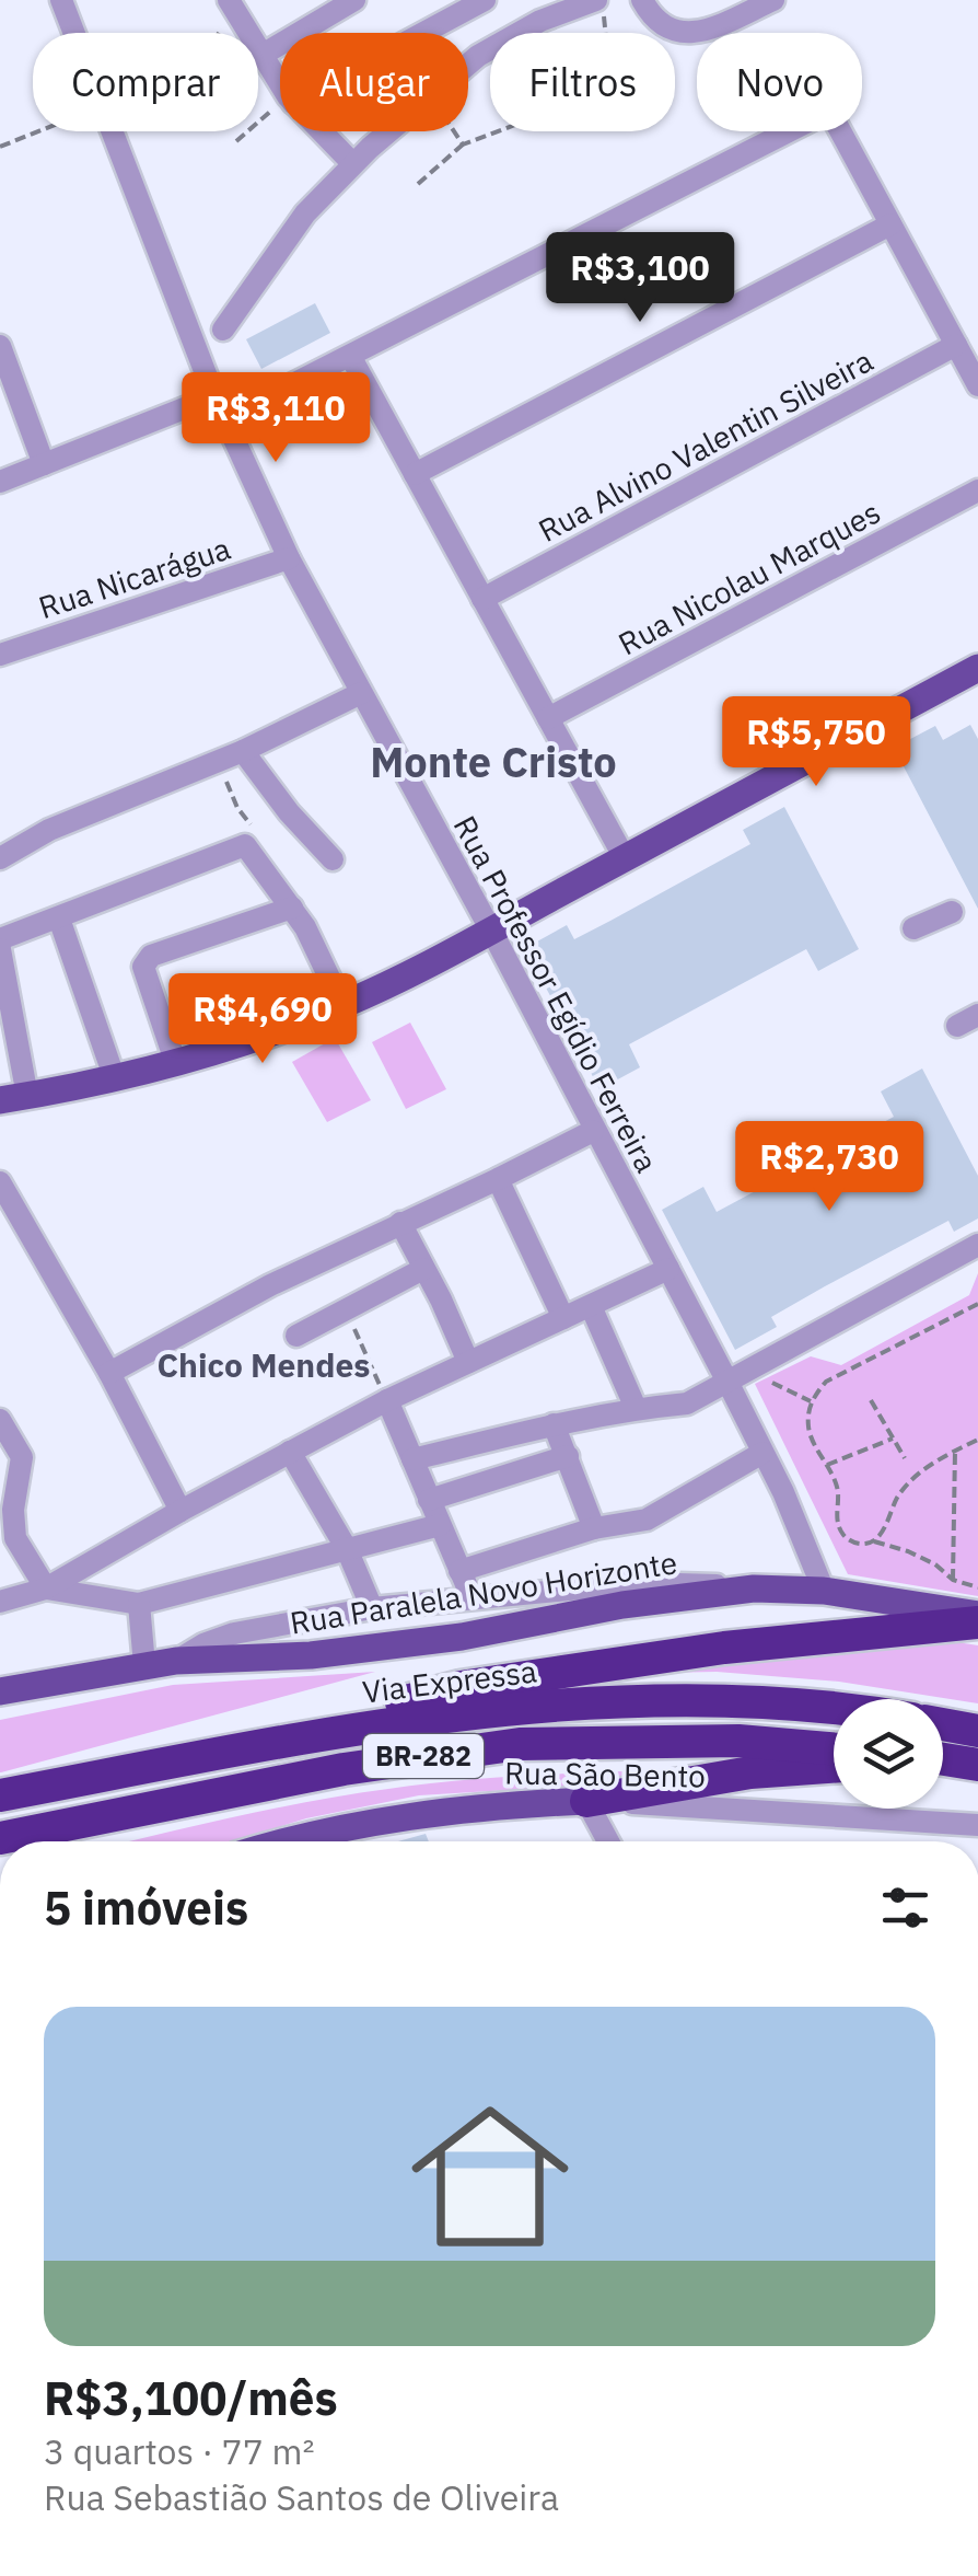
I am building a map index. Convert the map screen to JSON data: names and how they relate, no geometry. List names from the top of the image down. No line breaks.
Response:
{"streets":{"highway":["Via Expressa","BR-282"],"main road":["Rua Paralela Novo Horizonte","Rua São Bento"],"street":["Rua Alvino Valentin Silveira","Rua Nicarágua","Rua Nicolau Marques","Rua Professor Egídio Ferreira"]},"crossings":[["Rua Nicarágua","Rua Professor Egídio Ferreira"],["Rua Professor Egídio Ferreira","Rua Paralela Novo Horizonte"]],"districts":["Monte Cristo","Chico Mendes"],"page":{"chip":["Comprar","Alugar","Filtros","Novo"],"price":["R$3,100","R$3,110","R$5,750","R$4,690","R$2,730"],"heading":"5 imóveis","list":[{"name":"R$3,100/mês","note":"3 quartos · 77 m² · Rua Sebastião Santos de Oliveira"}]}}
